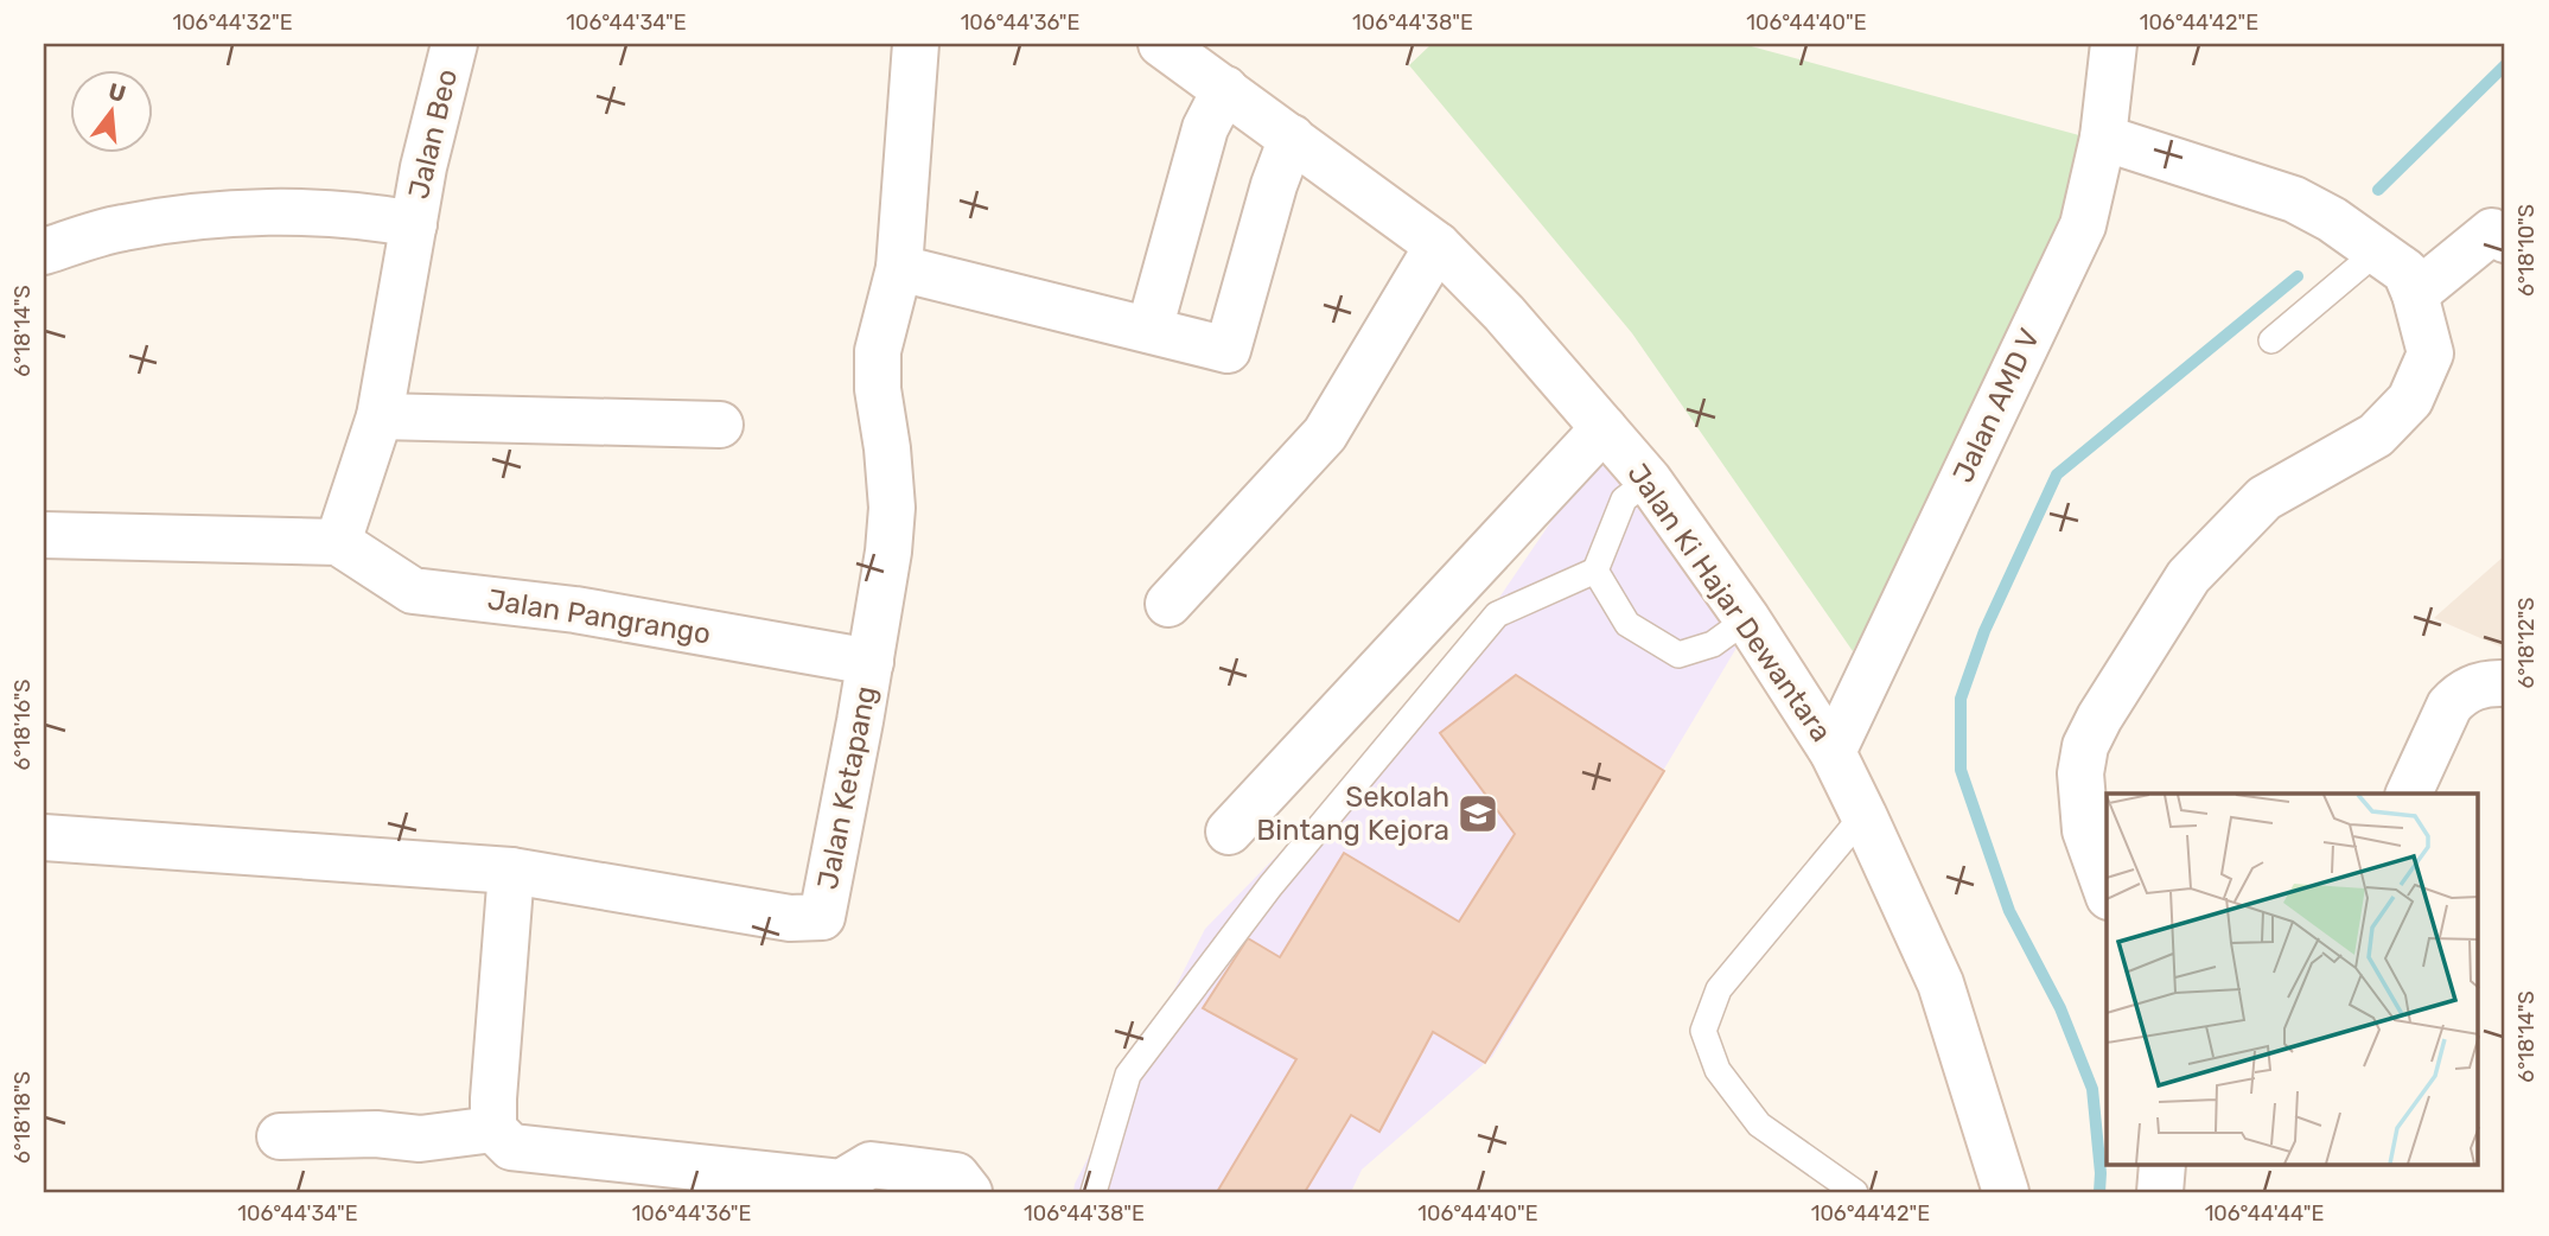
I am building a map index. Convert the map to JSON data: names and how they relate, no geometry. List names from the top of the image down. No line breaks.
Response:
{"streets":{"street":["Jalan Beo","Jalan AMD V","Jalan Ki Hajar Dewantara","Jalan Pangrango","Jalan Ketapang"]},"crossings":[["Jalan AMD V","Jalan Ki Hajar Dewantara"],["Jalan Pangrango","Jalan Ketapang"]],"places":{"school or university":["Sekolah Bintang Kejora"]},"north":"top","coordinates":["106°44'32\"E","106°44'34\"E","106°44'36\"E","106°44'38\"E","106°44'40\"E","106°44'42\"E","6°18'10\"S","6°18'14\"S","6°18'12\"S","6°18'16\"S","6°18'18\"S","106°44'44\"E"]}
